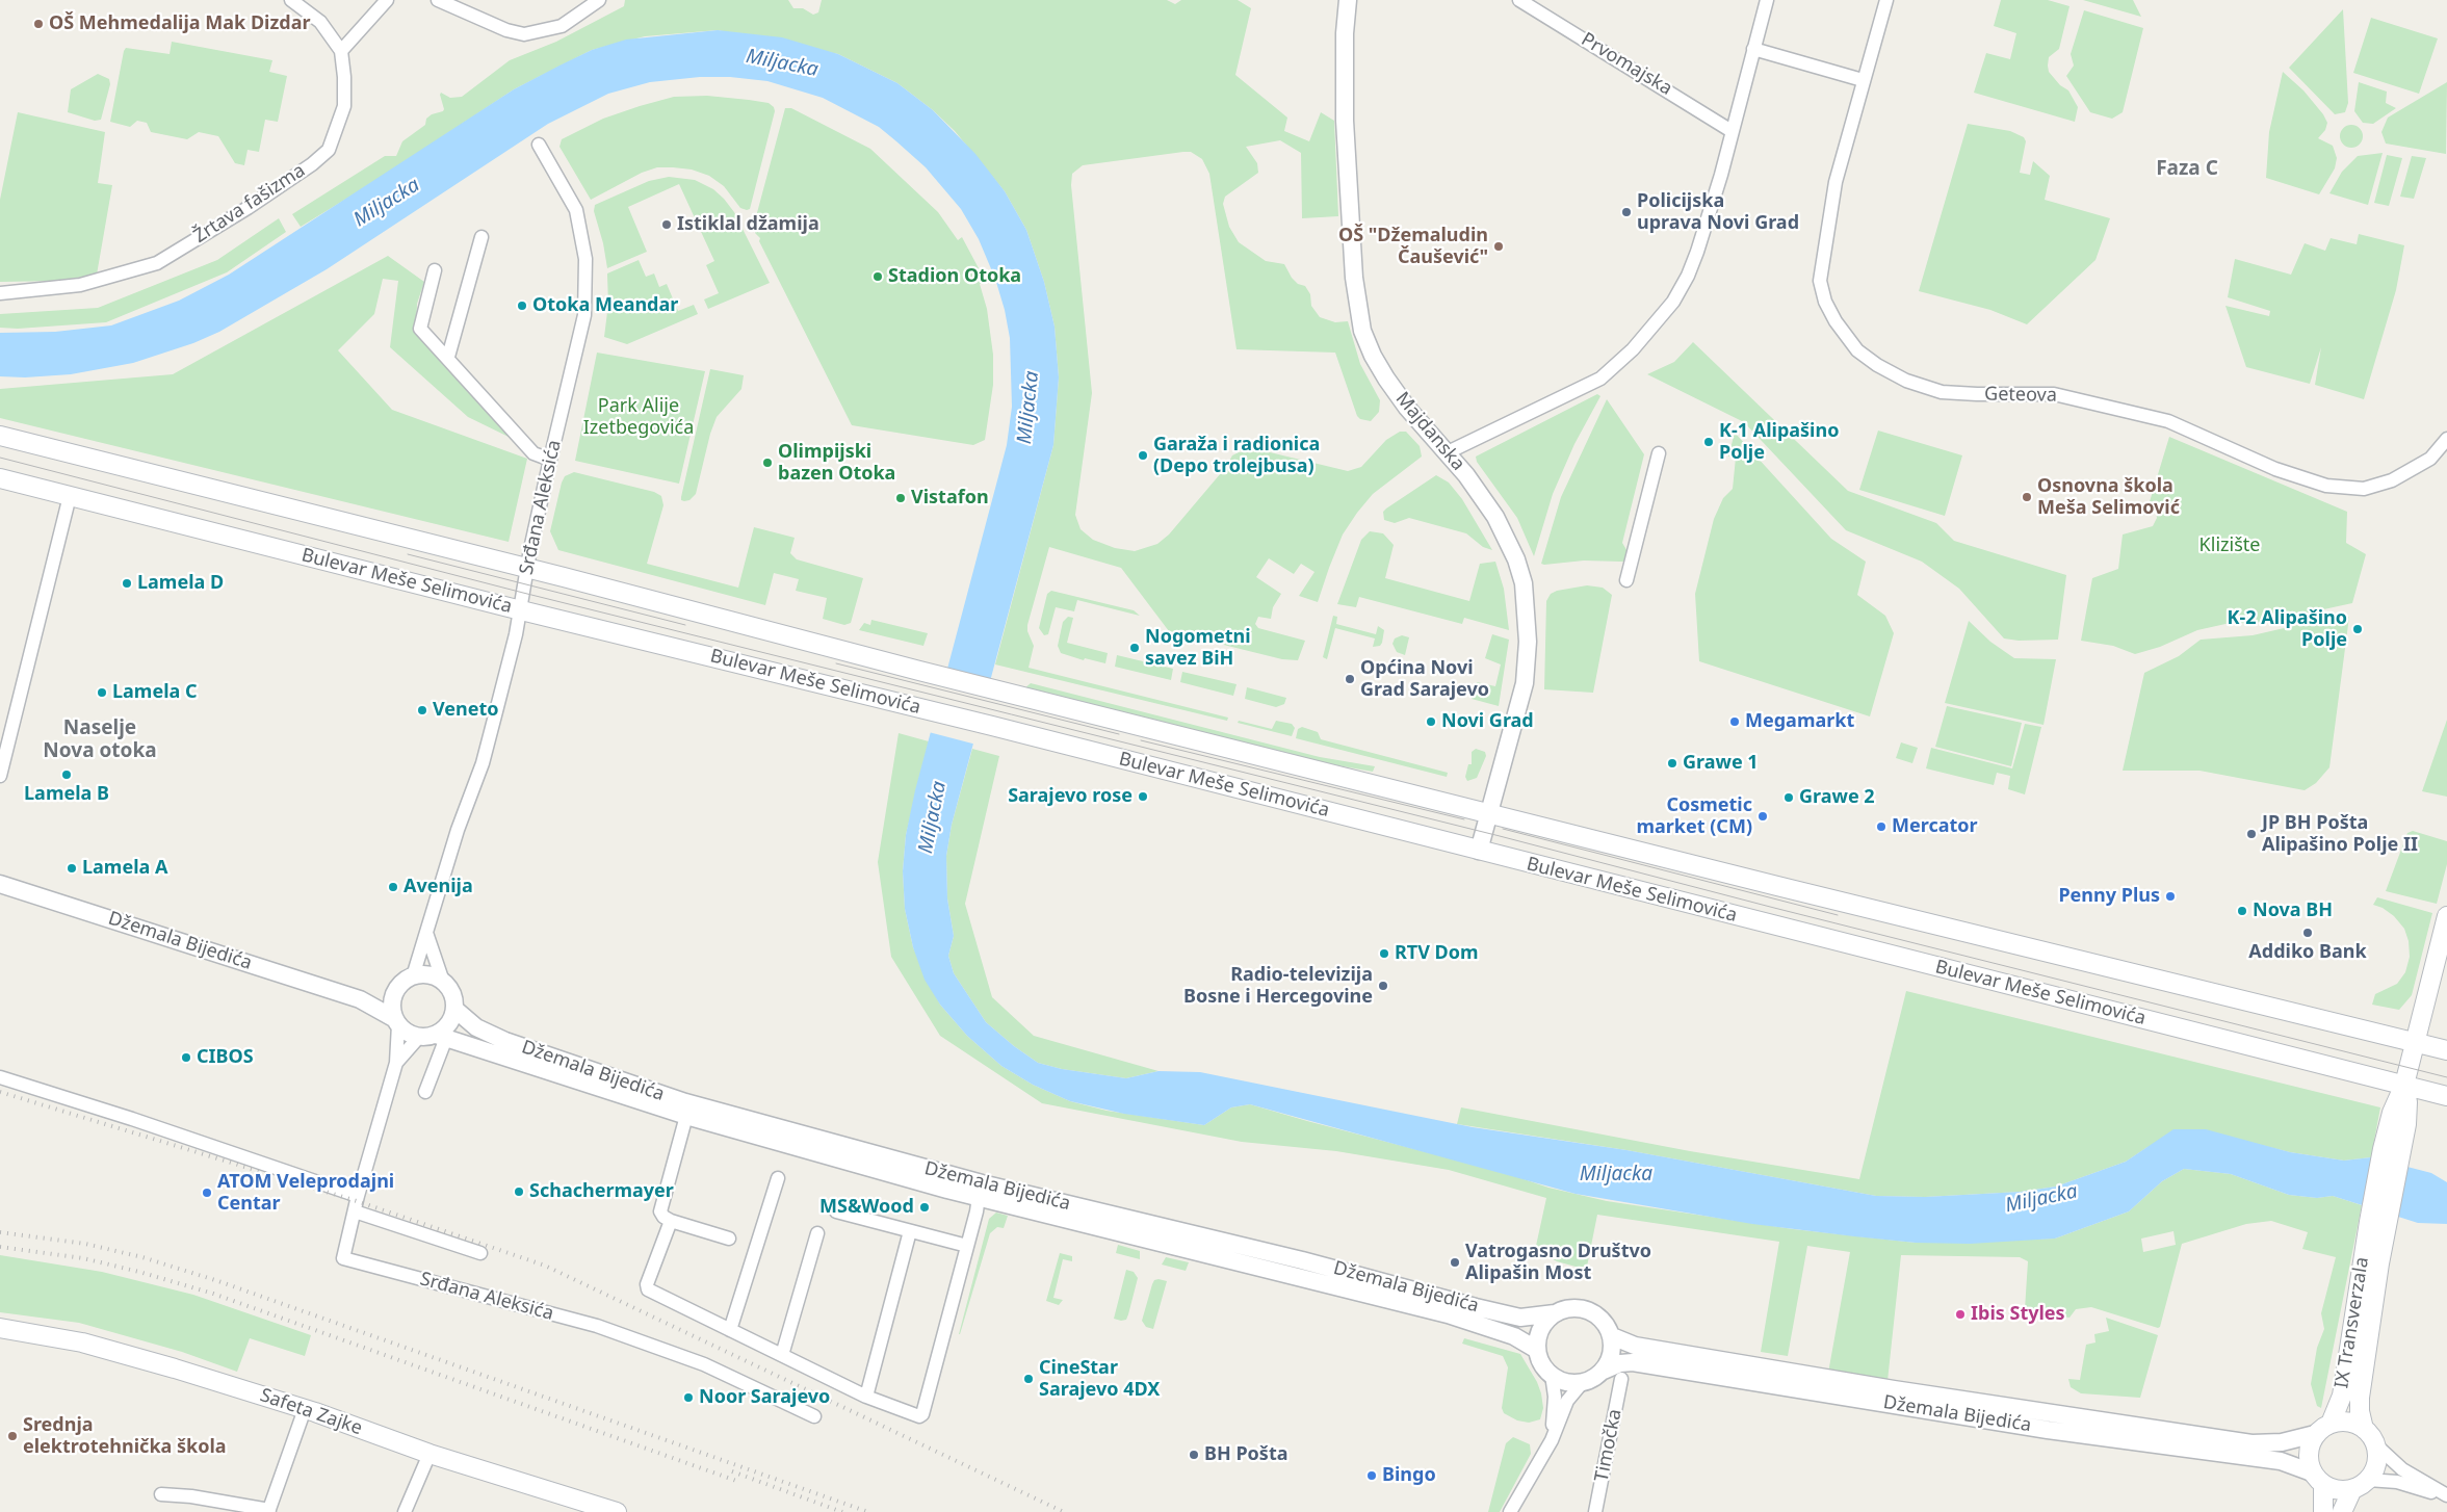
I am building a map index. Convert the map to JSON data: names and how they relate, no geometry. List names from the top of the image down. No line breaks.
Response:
{"streets":{"main road":["Bulevar Meše Selimovića","IX Transverzala","Safeta Zajke"],"street":["Prvomajska","Žrtava fašizma","Geteova","Majdanska","Srđana Aleksića","Džemala Bijedića","Timočka"]},"crossings":[["Majdanska","Bulevar Meše Selimovića"],["Srđana Aleksića","Bulevar Meše Selimovića"],["Srđana Aleksića","Džemala Bijedića"],["Džemala Bijedića","IX Transverzala"]],"districts":["Faza C","Naselje Nova otoka"],"water":["Miljacka"],"parks":["Park Alije Izetbegovića","Klizište"],"places":["OŠ Mehmedalija Mak Dizdar","Policijska uprava Novi Grad","Istiklal džamija","OŠ \"Džemaludin Čaušević\"","Stadion Otoka","Otoka Meandar","K-1 Alipašino Polje","Garaža i radionica (Depo trolejbusa)","Olimpijski bazen Otoka","Osnovna škola Meša Selimović","Vistafon","Lamela D","K-2 Alipašino Polje","Nogometni savez BiH","Općina Novi Grad Sarajevo","Lamela C","Veneto","Novi Grad","Megamarkt","Grawe 1","Lamela B","Sarajevo rose","Grawe 2","Cosmetic market (CM)","Mercator","JP BH Pošta Alipašino Polje II","Lamela A","Avenija","Penny Plus","Nova BH","Addiko Bank","RTV Dom","Radio-televizija Bosne i Hercegovine","CIBOS","Schachermayer","ATOM Veleprodajni Centar","MS&Wood","Vatrogasno Društvo Alipašin Most","Ibis Styles","CineStar Sarajevo 4DX","Noor Sarajevo","Srednja elektrotehnička škola","BH Pošta","Bingo"]}
